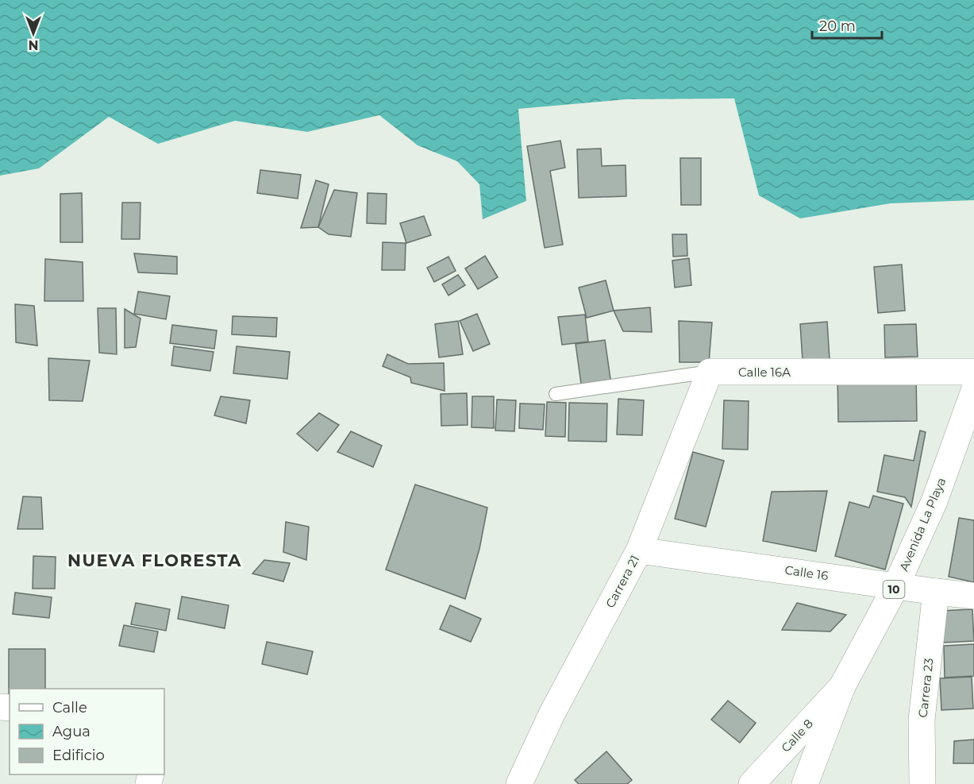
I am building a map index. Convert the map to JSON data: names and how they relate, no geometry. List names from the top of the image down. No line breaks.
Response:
{"streets":{"street":["Calle 16A","Avenida La Playa","Calle 16","Carrera 21","10","Carrera 23","Calle 8"]},"crossings":[["Calle 16A","Carrera 21"],["Avenida La Playa","Calle 16"],["Avenida La Playa","Calle 8"],["Calle 16","Carrera 21"],["Calle 16","Carrera 23"]],"districts":["NUEVA FLORESTA"],"legend":["Calle","Agua","Edificio"],"scale_bar":"20 m","north":"bottom"}
